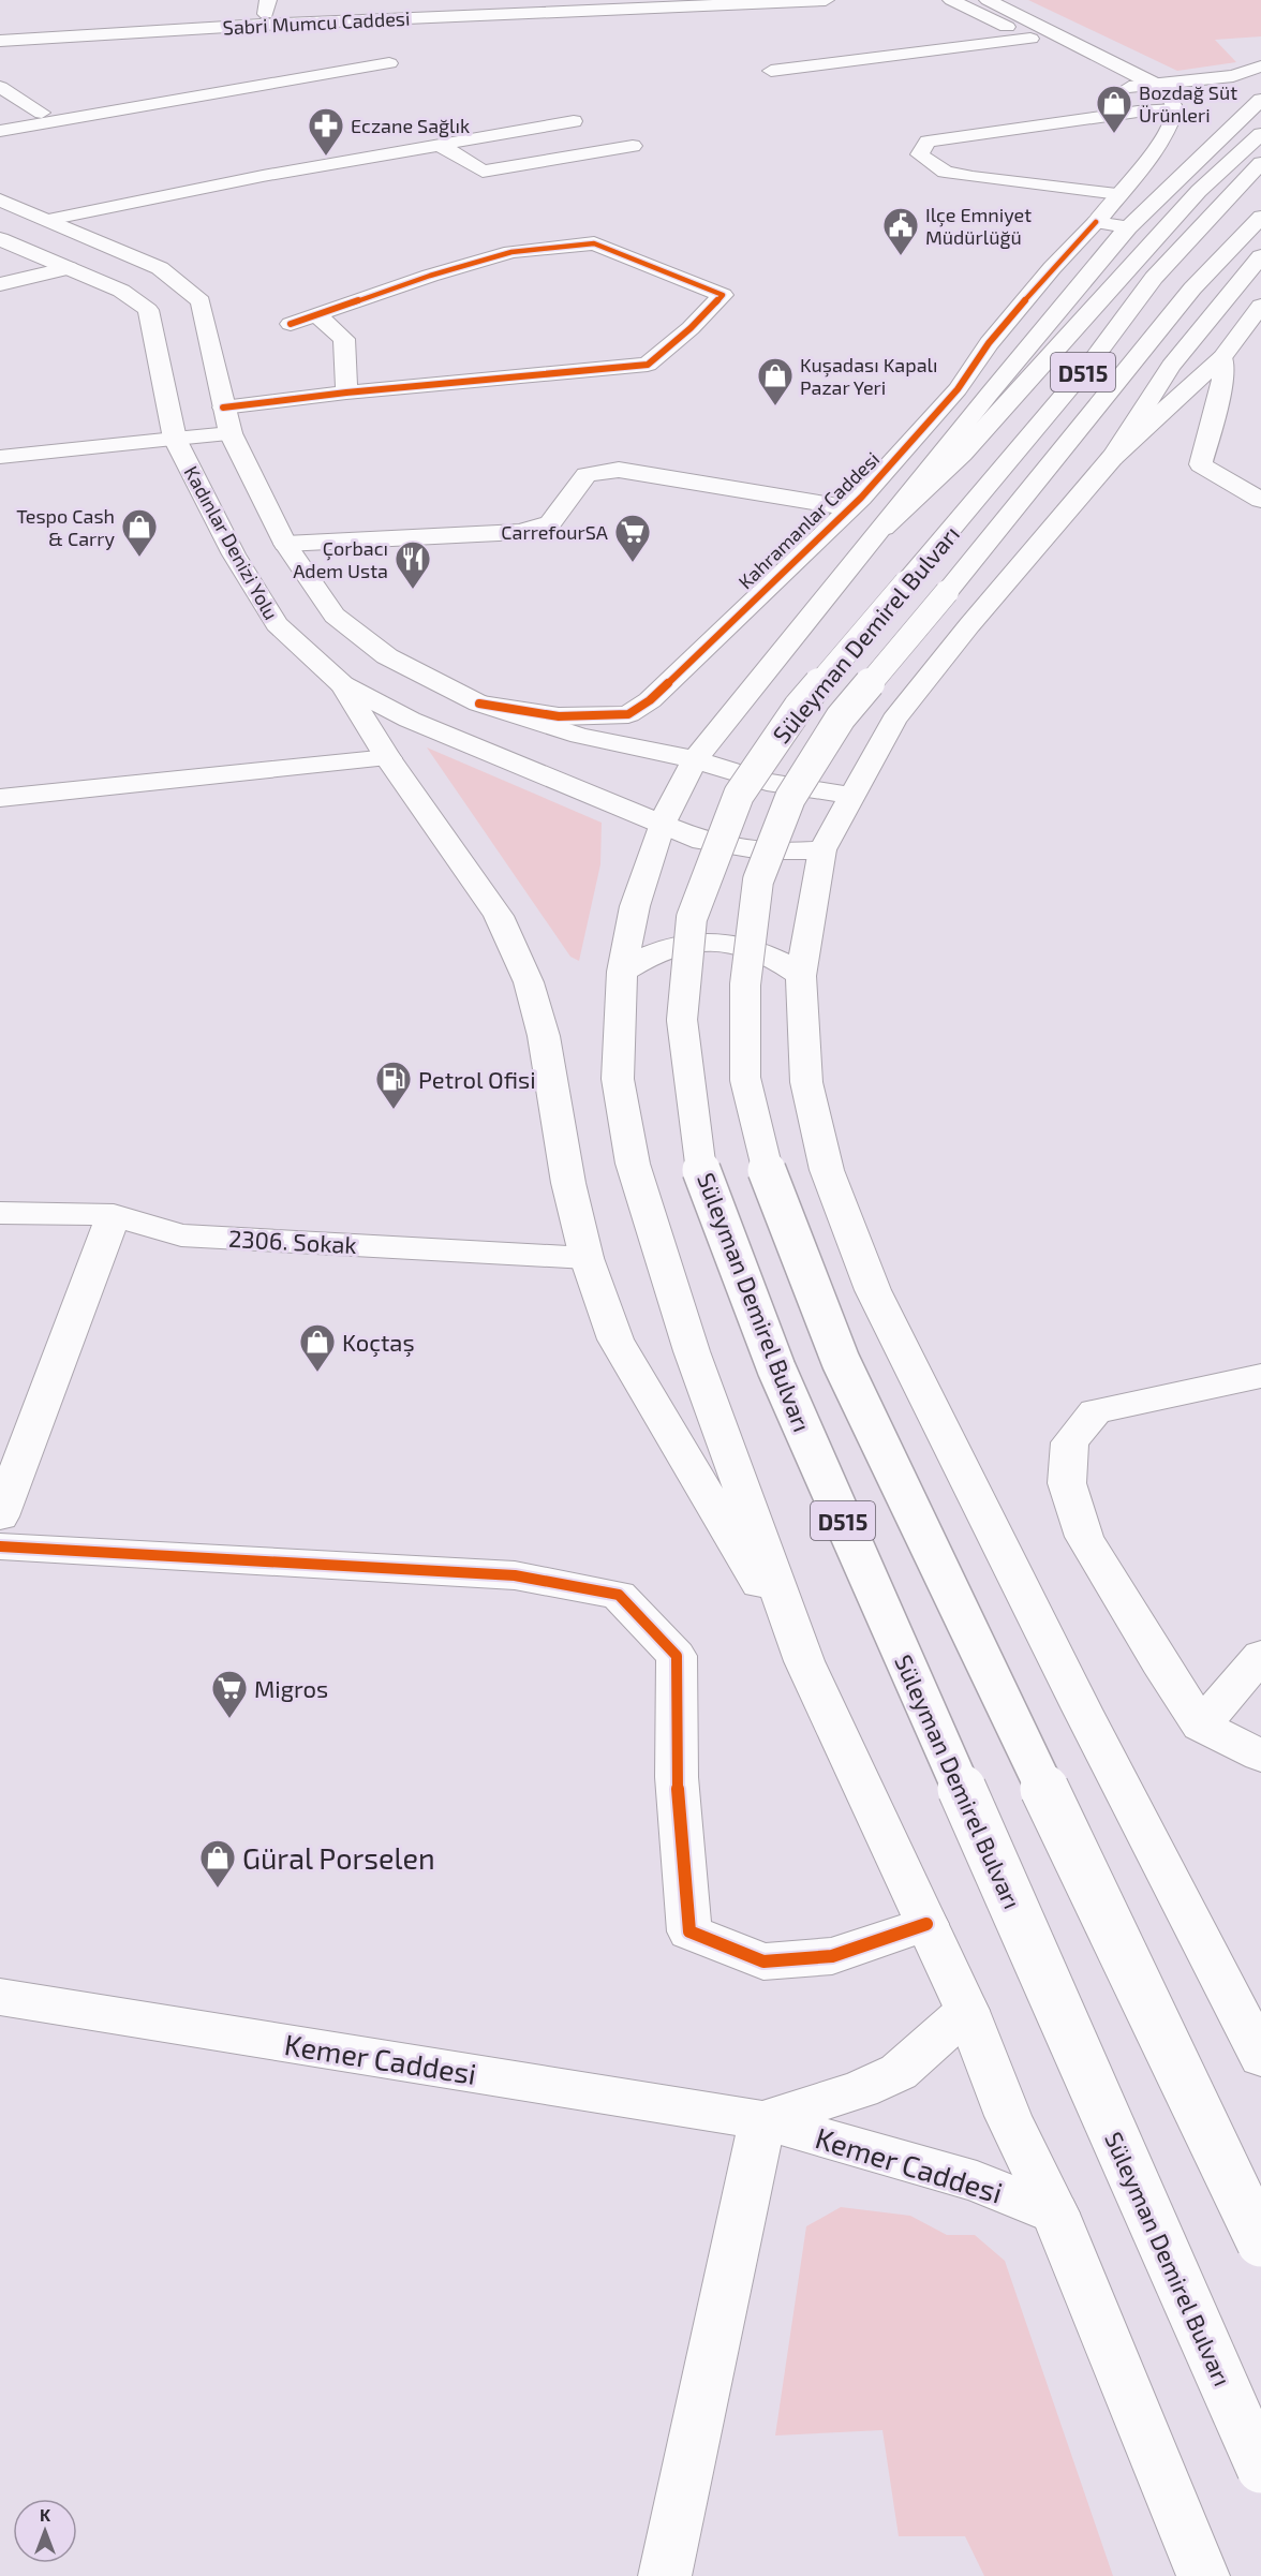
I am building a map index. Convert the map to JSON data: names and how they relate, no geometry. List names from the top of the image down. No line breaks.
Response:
{"streets":{"main road":["Sabri Mumcu Caddesi","D515","Kahramanlar Caddesi","Kadınlar Denizi Yolu","Süleyman Demirel Bulvarı","2306. Sokak","Kemer Caddesi"]},"crossings":[["Kahramanlar Caddesi","Kadınlar Denizi Yolu"]],"places":{"shop":["Bozdağ Süt Ürünleri","Kuşadası Kapalı Pazar Yeri","Tespo Cash & Carry","Koçtaş","Güral Porselen"],"pharmacy":["Eczane Sağlık"],"public building":["Ilçe Emniyet Müdürlüğü"],"supermarket":["CarrefourSA","Migros"],"restaurant":["Çorbacı Adem Usta"],"fuel station":["Petrol Ofisi"]},"north":"top"}
